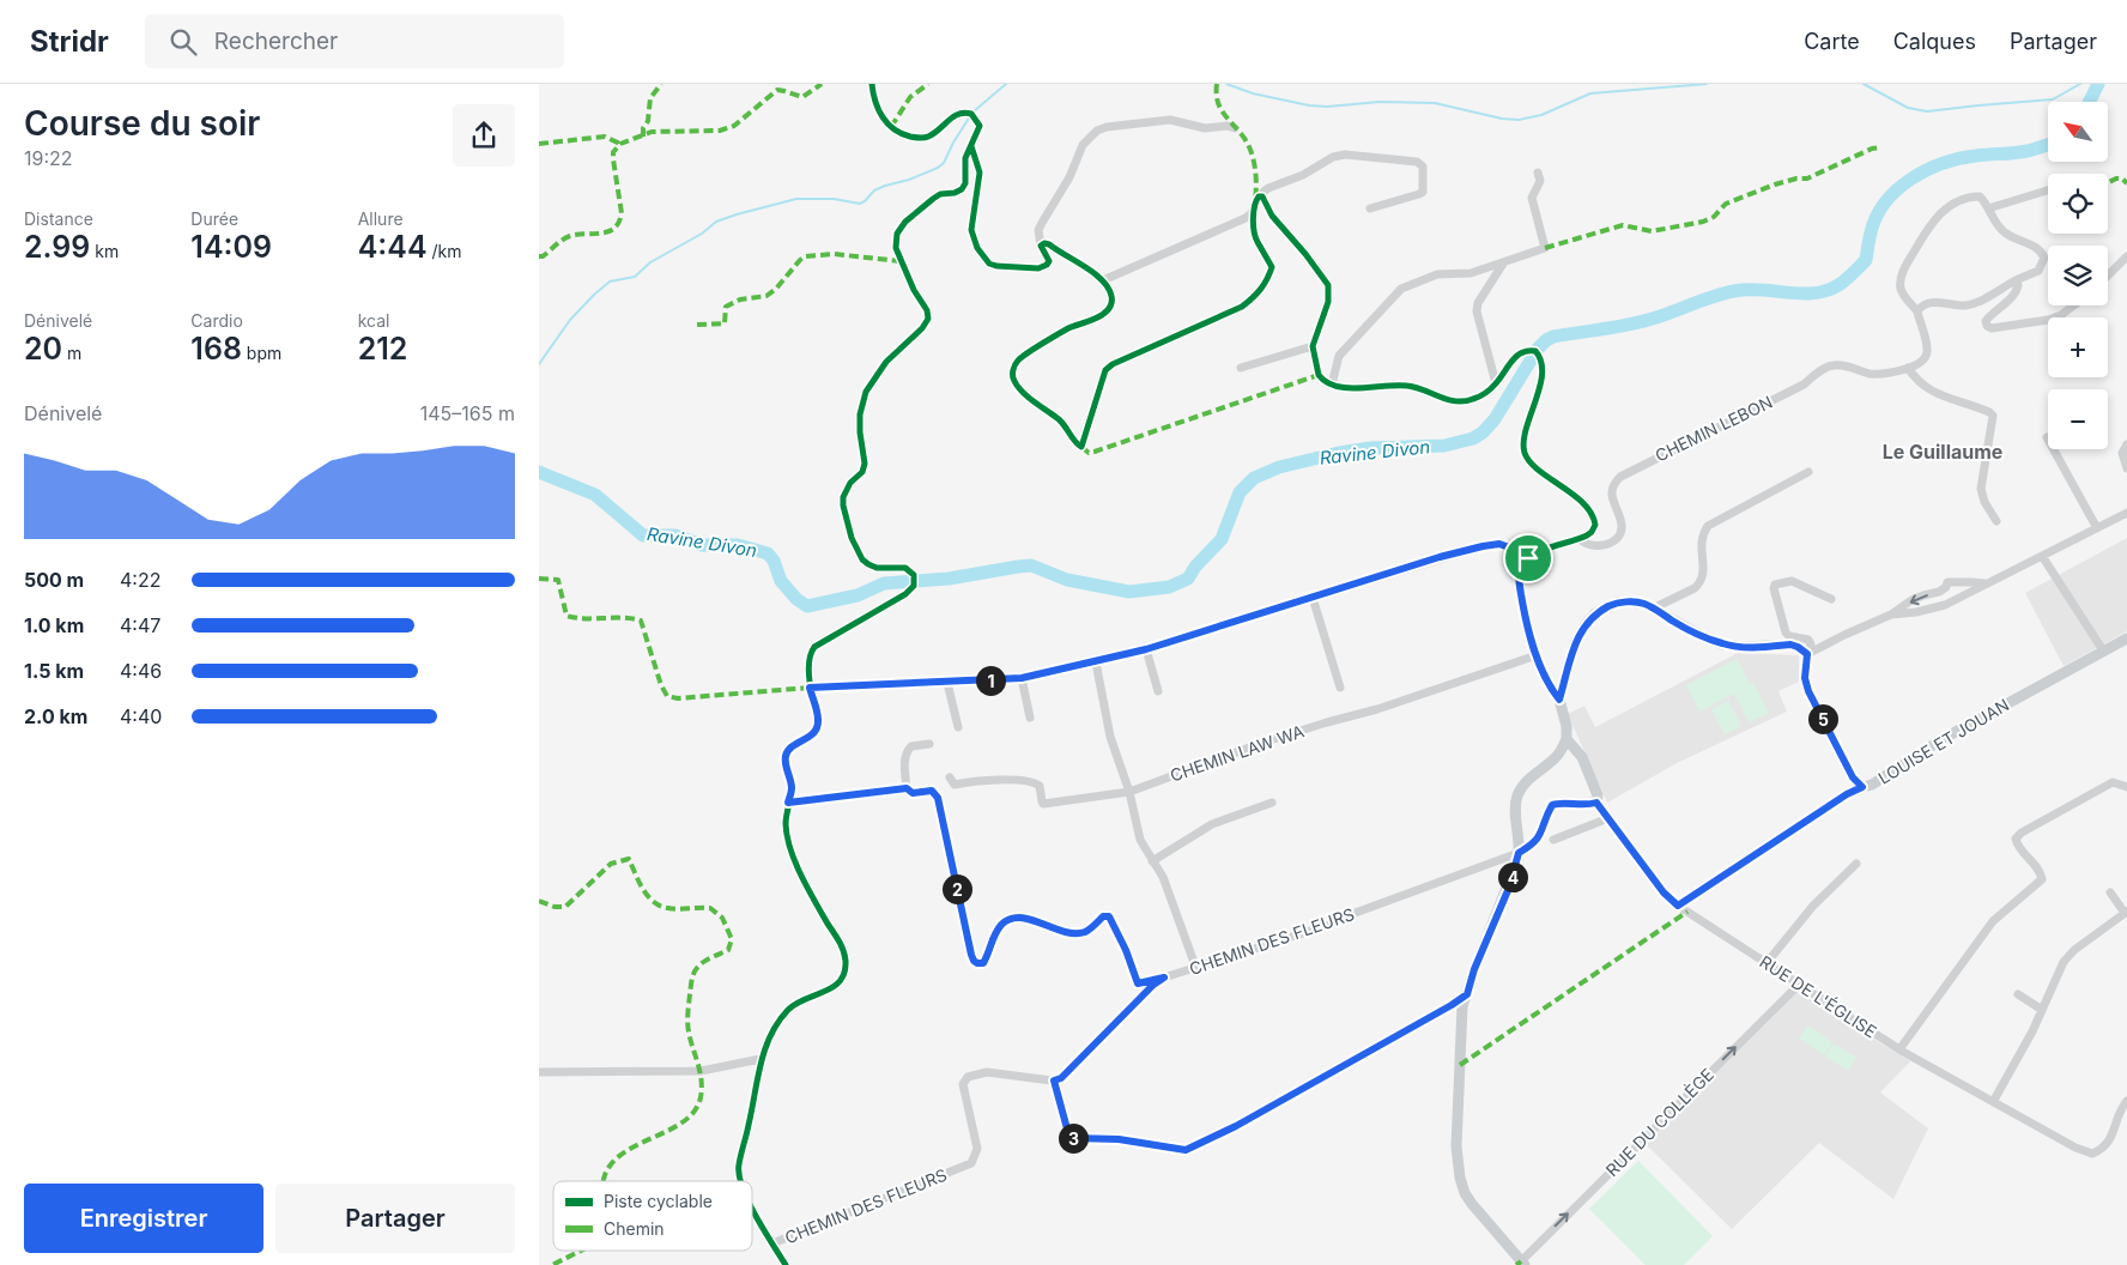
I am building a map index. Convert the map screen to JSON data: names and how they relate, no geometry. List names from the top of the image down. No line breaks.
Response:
{"streets":{"main road":["LOUISE ET JOUAN"],"street":["CHEMIN LEBON","CHEMIN LAW WA","CHEMIN DES FLEURS","RUE DE L'ÉGLISE","RUE DU COLLÈGE"]},"crossings":[["RUE DE L'ÉGLISE","RUE DU COLLÈGE"]],"one_way":["RUE DU COLLÈGE"],"districts":["Le Guillaume"],"water":["Ravine Divon"],"legend":["Piste cyclable","Chemin"],"north":"top left","page":{"header":"Stridr","search":"Rechercher","nav":["Carte","Calques","Partager"],"heading":["Course du soir","19:22"],"map_buttons":["+","−"],"stats":[["Distance","2.99 km"],["Durée","14:09"],["Allure","4:44 /km"],["Dénivelé","20 m"],["Cardio","168 bpm"],["kcal","212"]],"chart":["Dénivelé","145–165 m"],"list":[{"name":"500 m","note":"4:22"},{"name":"1.0 km","note":"4:47"},{"name":"1.5 km","note":"4:46"},{"name":"2.0 km","note":"4:40"}],"pins":["1","5","4","2","3"],"buttons":["Enregistrer","Partager"]}}
